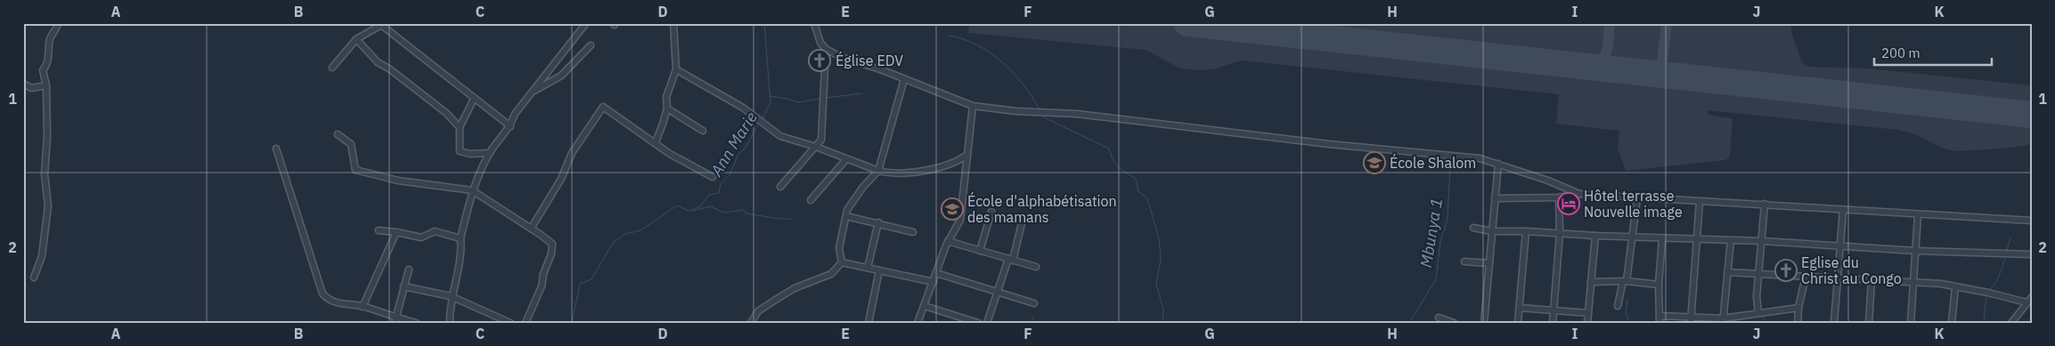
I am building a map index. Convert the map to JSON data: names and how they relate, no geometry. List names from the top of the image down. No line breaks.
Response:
{"water":["Ann Marie","Mbunya 1"],"places":{"church":["Église EDV","Eglise du Christ au Congo"],"school or university":["École Shalom","École d'alphabétisation des mamans"],"hotel":["Hôtel terrasse Nouvelle image"]},"scale_bar":"200 m","grid":{"columns":["A","B","C","D","E","F","G","H","I","J","K"],"rows":["1","2"]}}
